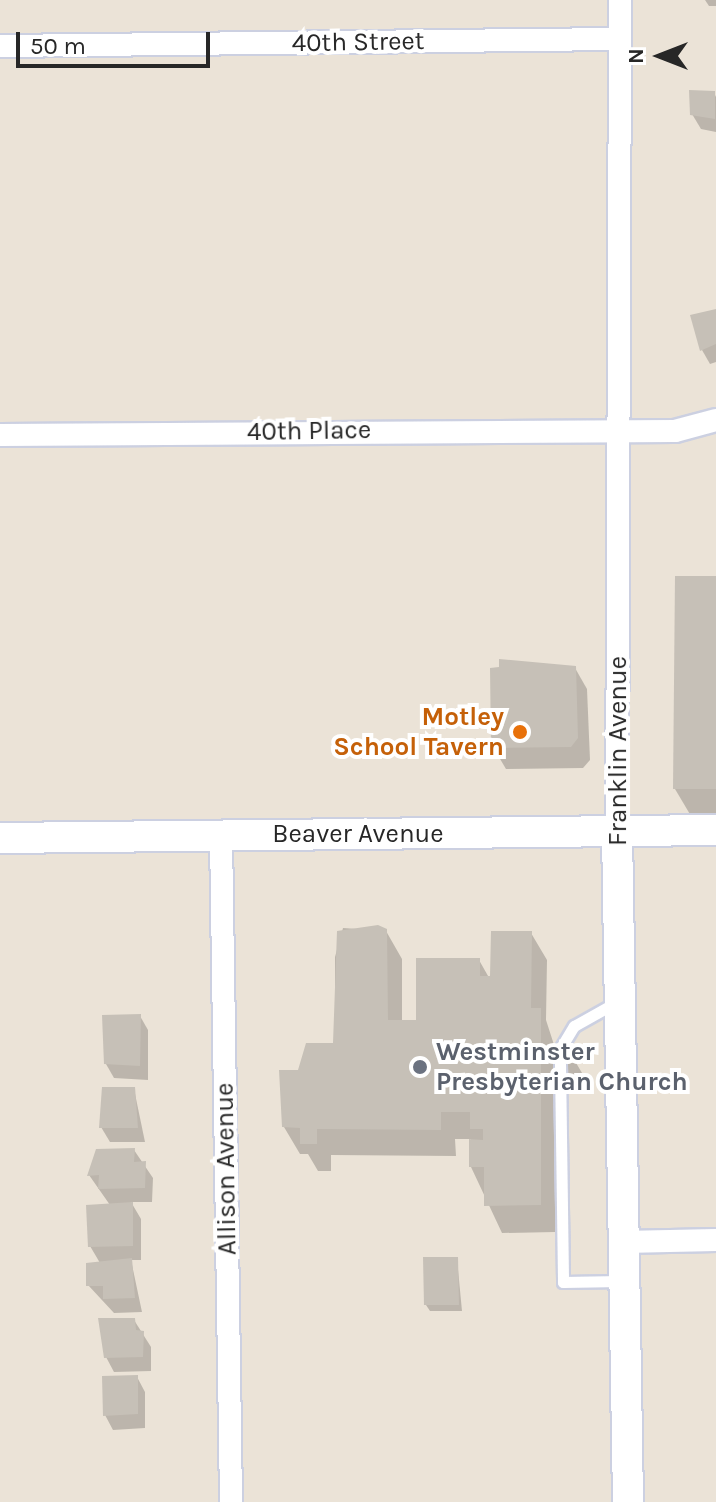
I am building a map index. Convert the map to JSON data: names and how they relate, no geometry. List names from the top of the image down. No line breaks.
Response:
{"streets":{"main road":["Franklin Avenue","Beaver Avenue"],"street":["40th Street","40th Place","Allison Avenue"]},"crossings":[["40th Street","Franklin Avenue"],["40th Place","Franklin Avenue"],["Franklin Avenue","Beaver Avenue"],["Beaver Avenue","Allison Avenue"]],"places":["Motley School Tavern","Westminster Presbyterian Church"],"scale_bar":"50 m","north":"left"}
